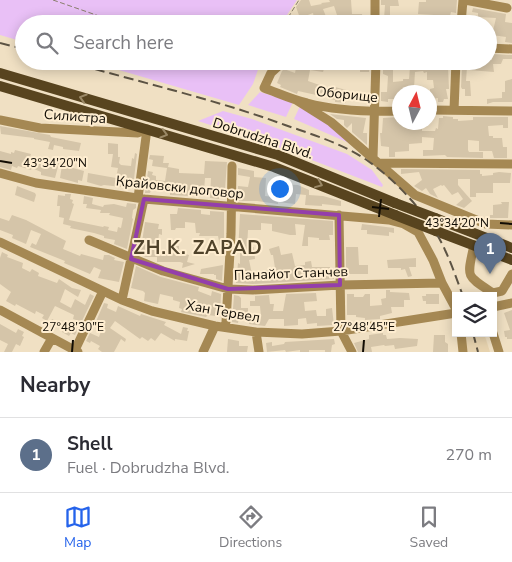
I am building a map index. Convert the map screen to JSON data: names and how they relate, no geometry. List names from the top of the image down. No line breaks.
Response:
{"streets":{"main road":["Dobrudzha Blvd."],"street":["Оборище","Силистра","Крайовски договор","Панайот Станчев","Хан Тервел"]},"crossings":[["Силистра","Dobrudzha Blvd."],["Dobrudzha Blvd.","Крайовски договор"]],"districts":["ZH.K. ZAPAD"],"north":"top","page":{"search":"Search here","pins":"1","heading":"Nearby","list":[{"mark":"1","name":"Shell","note":"Fuel · Dobrudzha Blvd.","value":"270 m"}],"nav":["Map","Directions","Saved"]},"coordinates":["43°34'20\"N","27°48'30\"E","27°48'45\"E"]}
